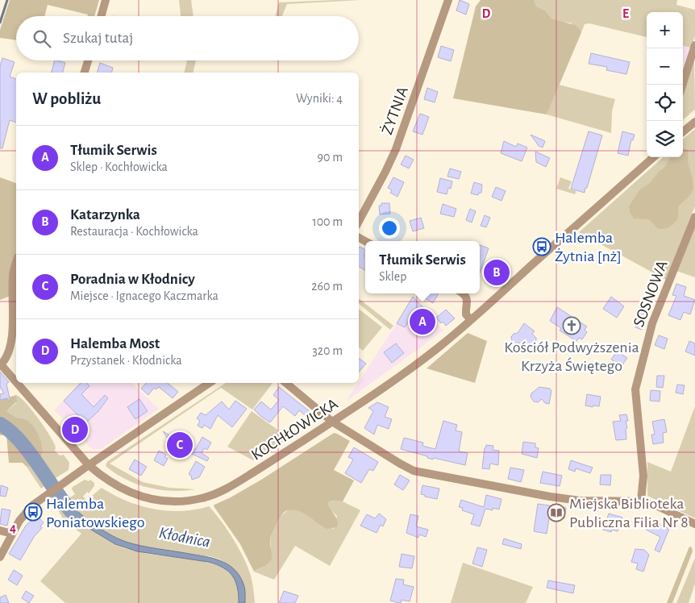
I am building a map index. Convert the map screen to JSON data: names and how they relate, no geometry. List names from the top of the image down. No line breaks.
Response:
{"streets":{"street":["ŻYTNIA","SOSNOWA","KOCHŁOWICKA"]},"water":["Kłodnica"],"places":{"bus stop":["Halemba Żytnia [nż]","Halemba Poniatowskiego"],"church":["Kościół Podwyższenia Krzyża Świętego"],"library":["Miejska Biblioteka Publiczna Filia Nr 8"]},"page":{"map_buttons":["+","−"],"search":"Szukaj tutaj","heading":["W pobliżu","Wyniki: 4"],"list":[{"mark":"A","name":"Tłumik Serwis","note":"Sklep · Kochłowicka","value":"90 m"},{"mark":"B","name":"Katarzynka","note":"Restauracja · Kochłowicka","value":"100 m"},{"mark":"C","name":"Poradnia w Kłodnicy","note":"Miejsce · Ignacego Kaczmarka","value":"260 m"},{"mark":"D","name":"Halemba Most","note":"Przystanek · Kłodnicka","value":"320 m"}],"popup":["Tłumik Serwis","Sklep"],"pins":["B","A","D","C"]},"grid":{"columns":["D","E"],"rows":["4"]}}
